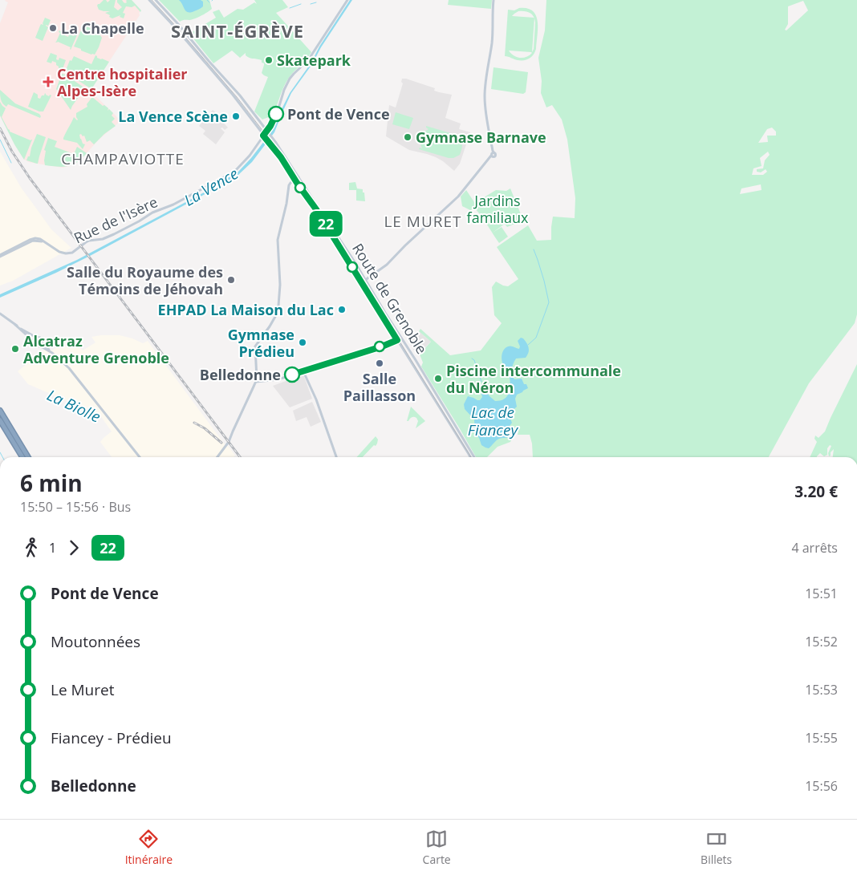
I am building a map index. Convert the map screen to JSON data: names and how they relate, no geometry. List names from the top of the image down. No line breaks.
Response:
{"streets":{"street":["Rue de l'Isère","Route de Grenoble"]},"crossings":[["Rue de l'Isère","Route de Grenoble"]],"districts":["SAINT-ÉGRÈVE","CHAMPAVIOTTE","LE MURET"],"water":["La Vence","La Biolle","Lac de Fiancey"],"parks":["Jardins familiaux"],"places":{"other":["La Chapelle","Skatepark","Pont de Vence","La Vence Scène","Gymnase Barnave","Salle du Royaume des Témoins de Jéhovah","EHPAD La Maison du Lac","Gymnase Prédieu","Alcatraz Adventure Grenoble","Salle Paillasson","Belledonne","Piscine intercommunale du Néron"],"health":["Centre hospitalier Alpes-Isère"]},"lines":["bus line 22"],"page":{"on_map":"22","heading":["6 min","15:50 – 15:56 · Bus","3.20 €"],"legs":["1","22","4 arrêts"],"list":[{"name":"Pont de Vence","value":"15:51"},{"name":"Moutonnées","value":"15:52"},{"name":"Le Muret","value":"15:53"},{"name":"Fiancey - Prédieu","value":"15:55"},{"name":"Belledonne","value":"15:56"}],"tabs":["Itinéraire","Carte","Billets"]}}
